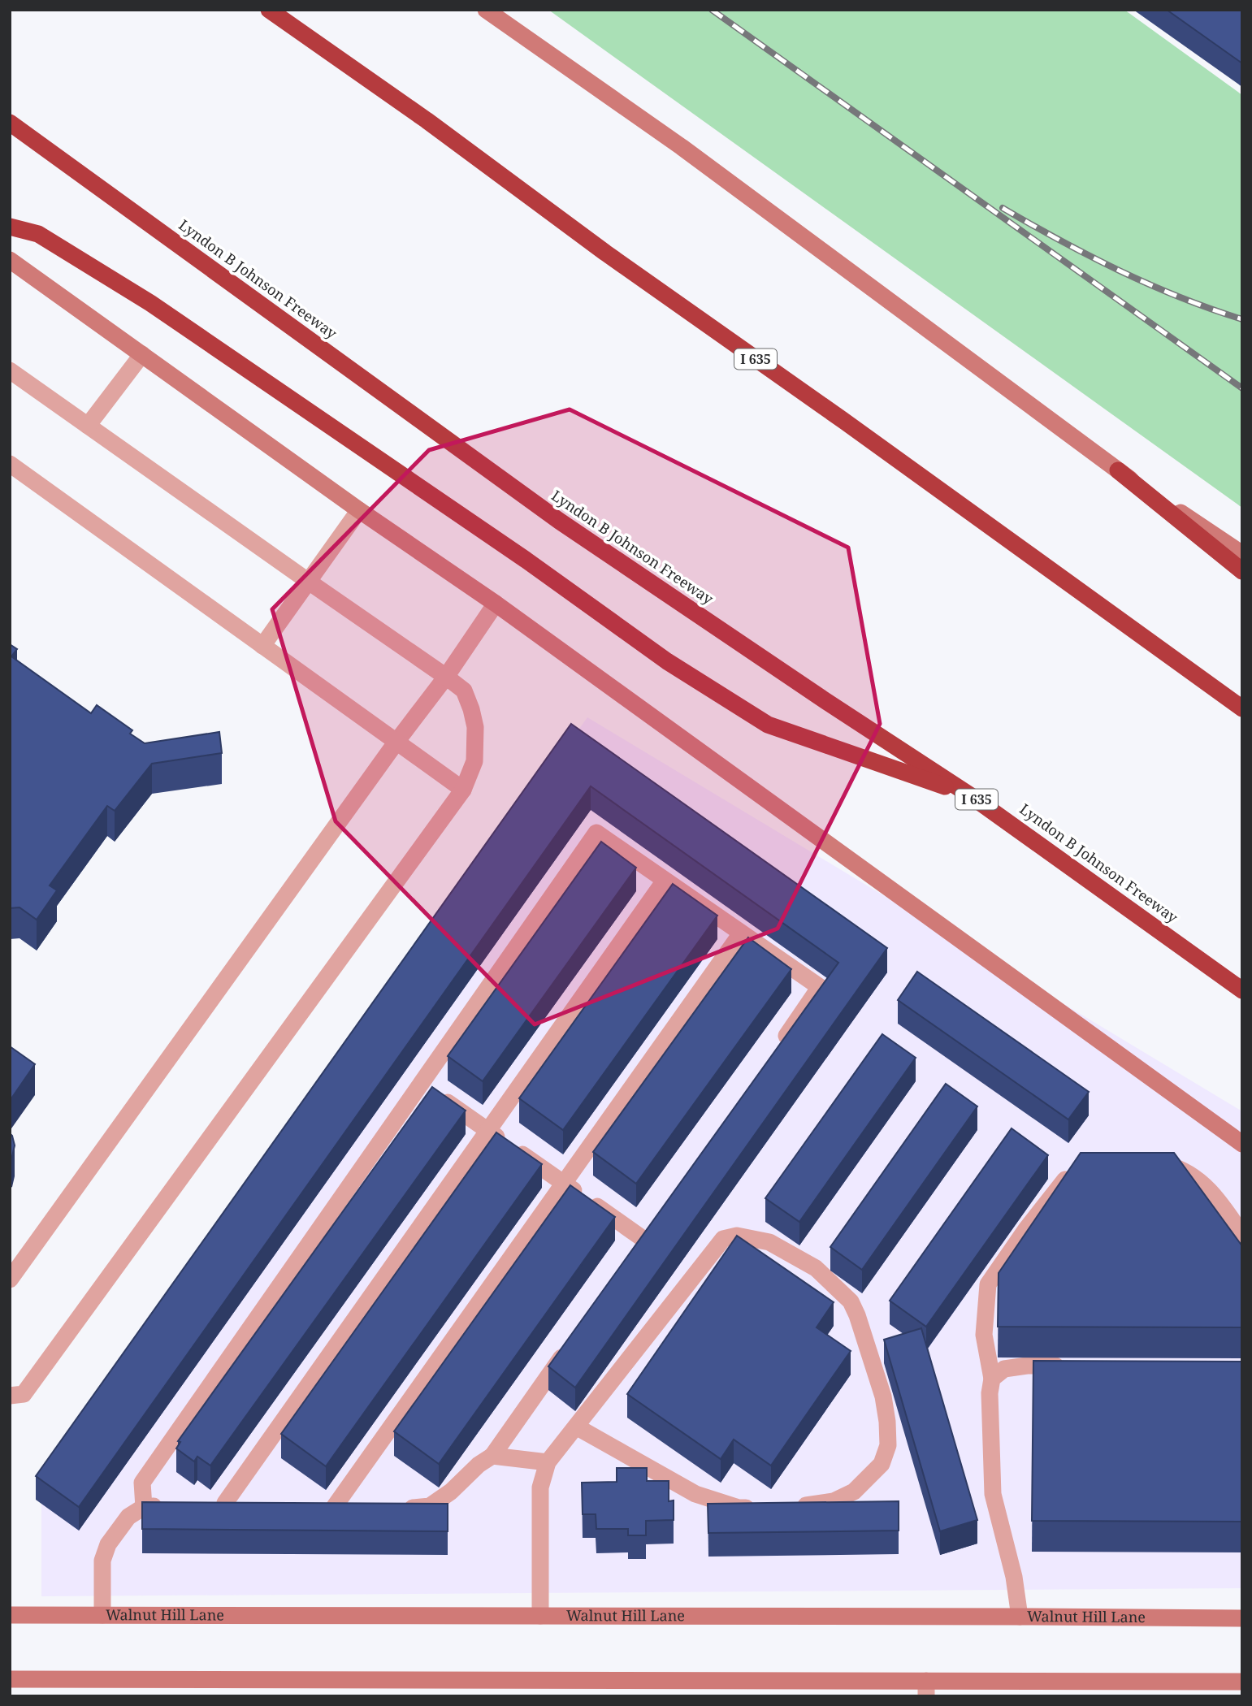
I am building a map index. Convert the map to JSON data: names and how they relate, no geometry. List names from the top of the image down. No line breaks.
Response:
{"streets":{"highway":["Lyndon B Johnson Freeway","I 635"],"main road":["Walnut Hill Lane"]}}
